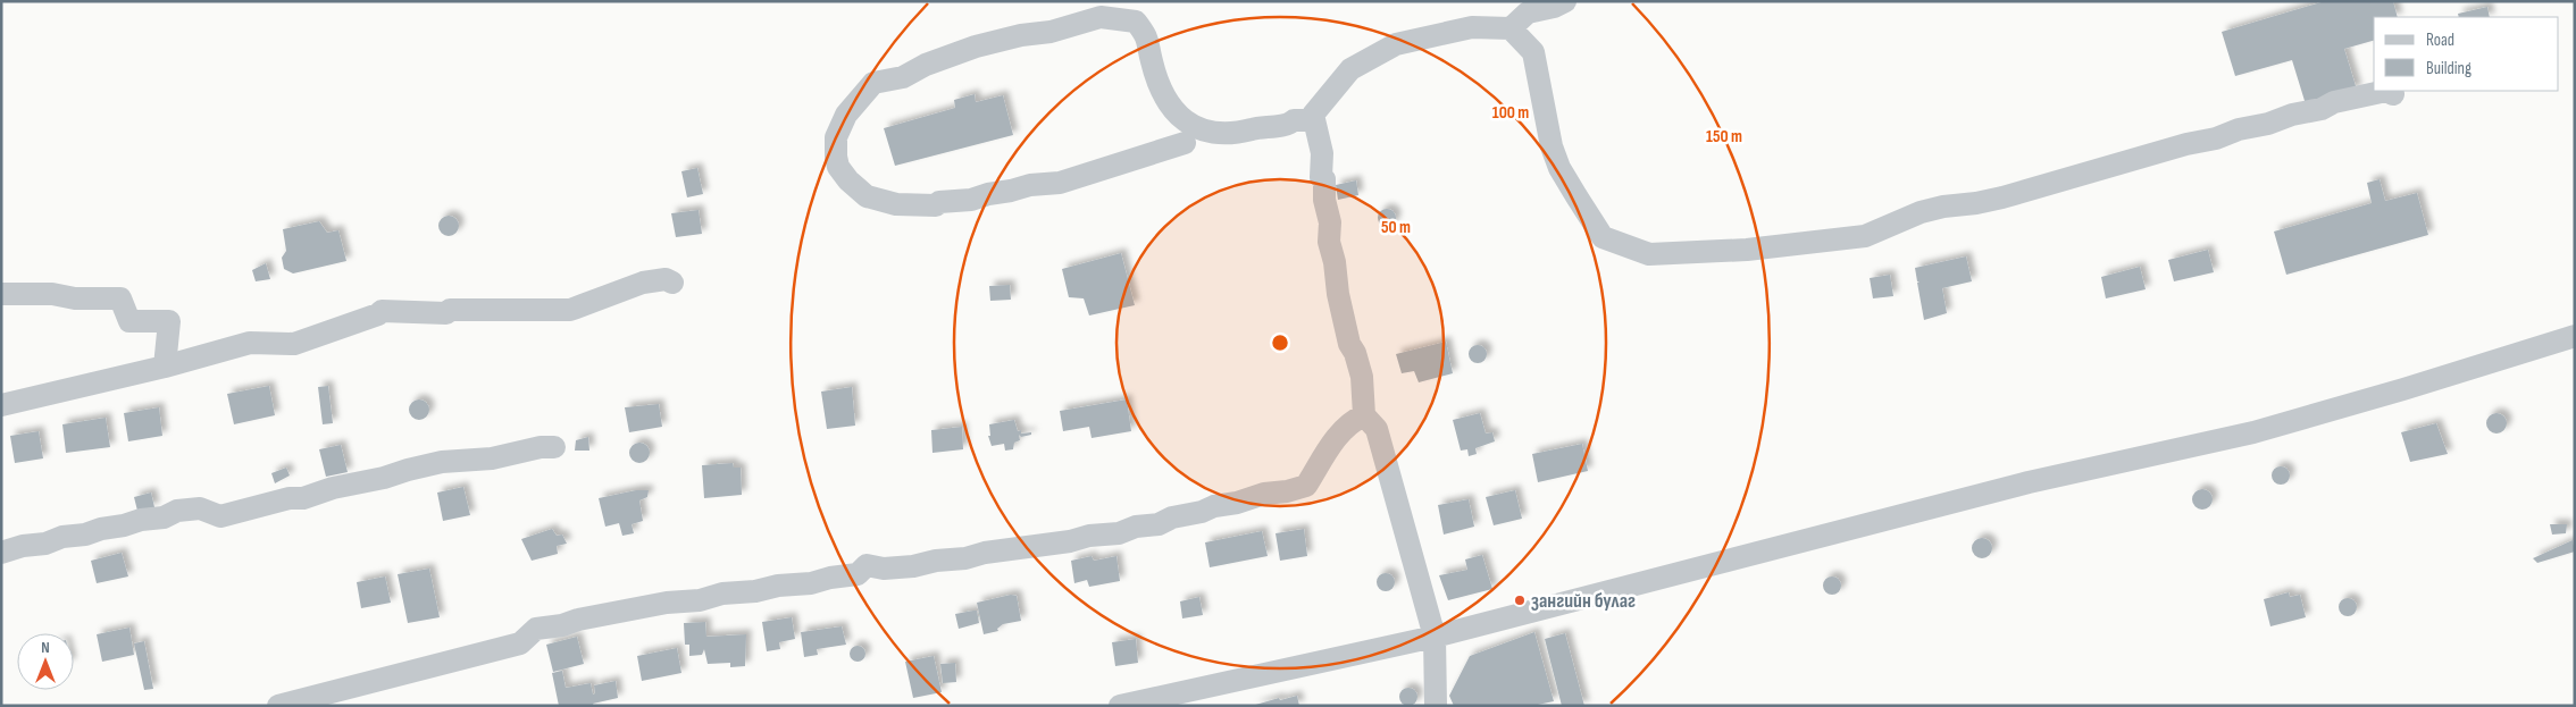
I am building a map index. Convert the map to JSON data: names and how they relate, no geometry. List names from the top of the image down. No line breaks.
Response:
{"places":["зангийн булаг"],"legend":["Road","Building"],"north":"top","rings":["100 m","150 m","50 m"]}
